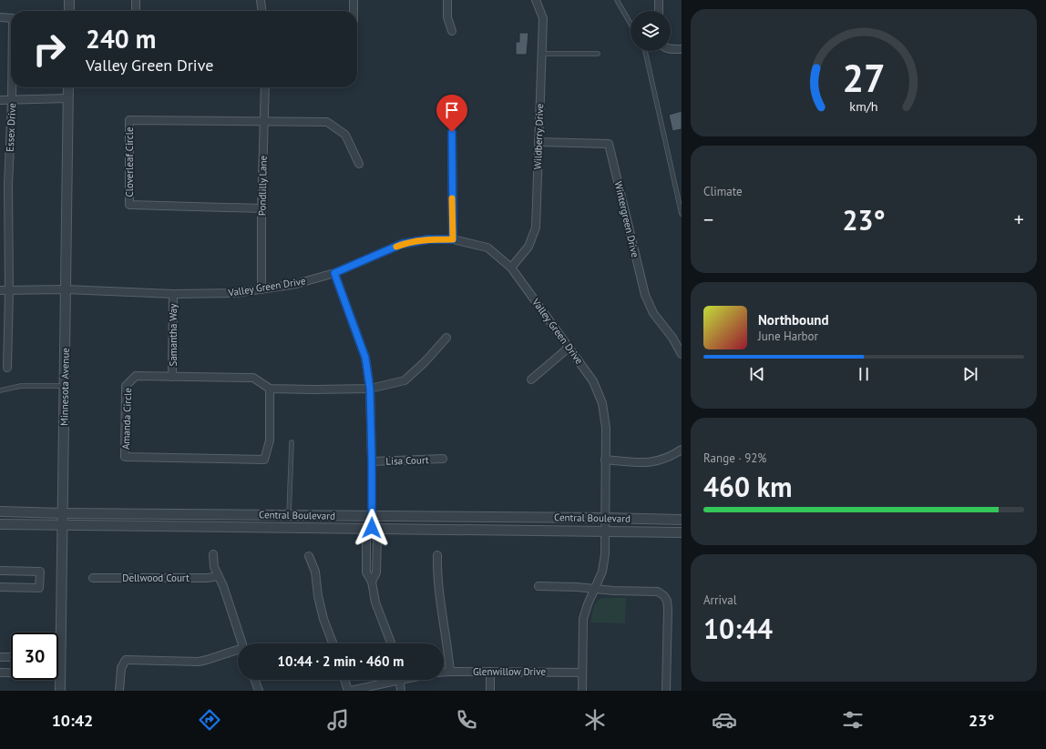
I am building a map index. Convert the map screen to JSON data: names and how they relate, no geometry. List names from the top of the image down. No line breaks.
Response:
{"streets":{"street":["Essex Drive","Wildberry Drive","Cloverleaf Circle","Pondlilly Lane","Wintergreen Drive","Valley Green Drive","Samantha Way","Minnesota Avenue","Amanda Circle","Lisa Court","Central Boulevard","Dellwood Court","Glenwillow Drive"]},"crossings":[["Essex Drive","Valley Green Drive"],["Wildberry Drive","Wintergreen Drive"],["Wildberry Drive","Valley Green Drive"],["Cloverleaf Circle","Pondlilly Lane"],["Pondlilly Lane","Valley Green Drive"],["Valley Green Drive","Samantha Way"],["Valley Green Drive","Minnesota Avenue"],["Valley Green Drive","Central Boulevard"],["Valley Green Drive","Glenwillow Drive"],["Samantha Way","Amanda Circle"],["Minnesota Avenue","Central Boulevard"]],"page":{"turn":["240 m","Valley Green Drive"],"tile":["Climate",["Range · 92%","460 km"],["Arrival","10:44"]],"heat":["−","23°","+"],"song":["Northbound","June Harbor"],"limit":"30","trip":"10:44 · 2 min · 460 m","tabs":["10:42","23°"],"gauge":["27","km/h"]}}
